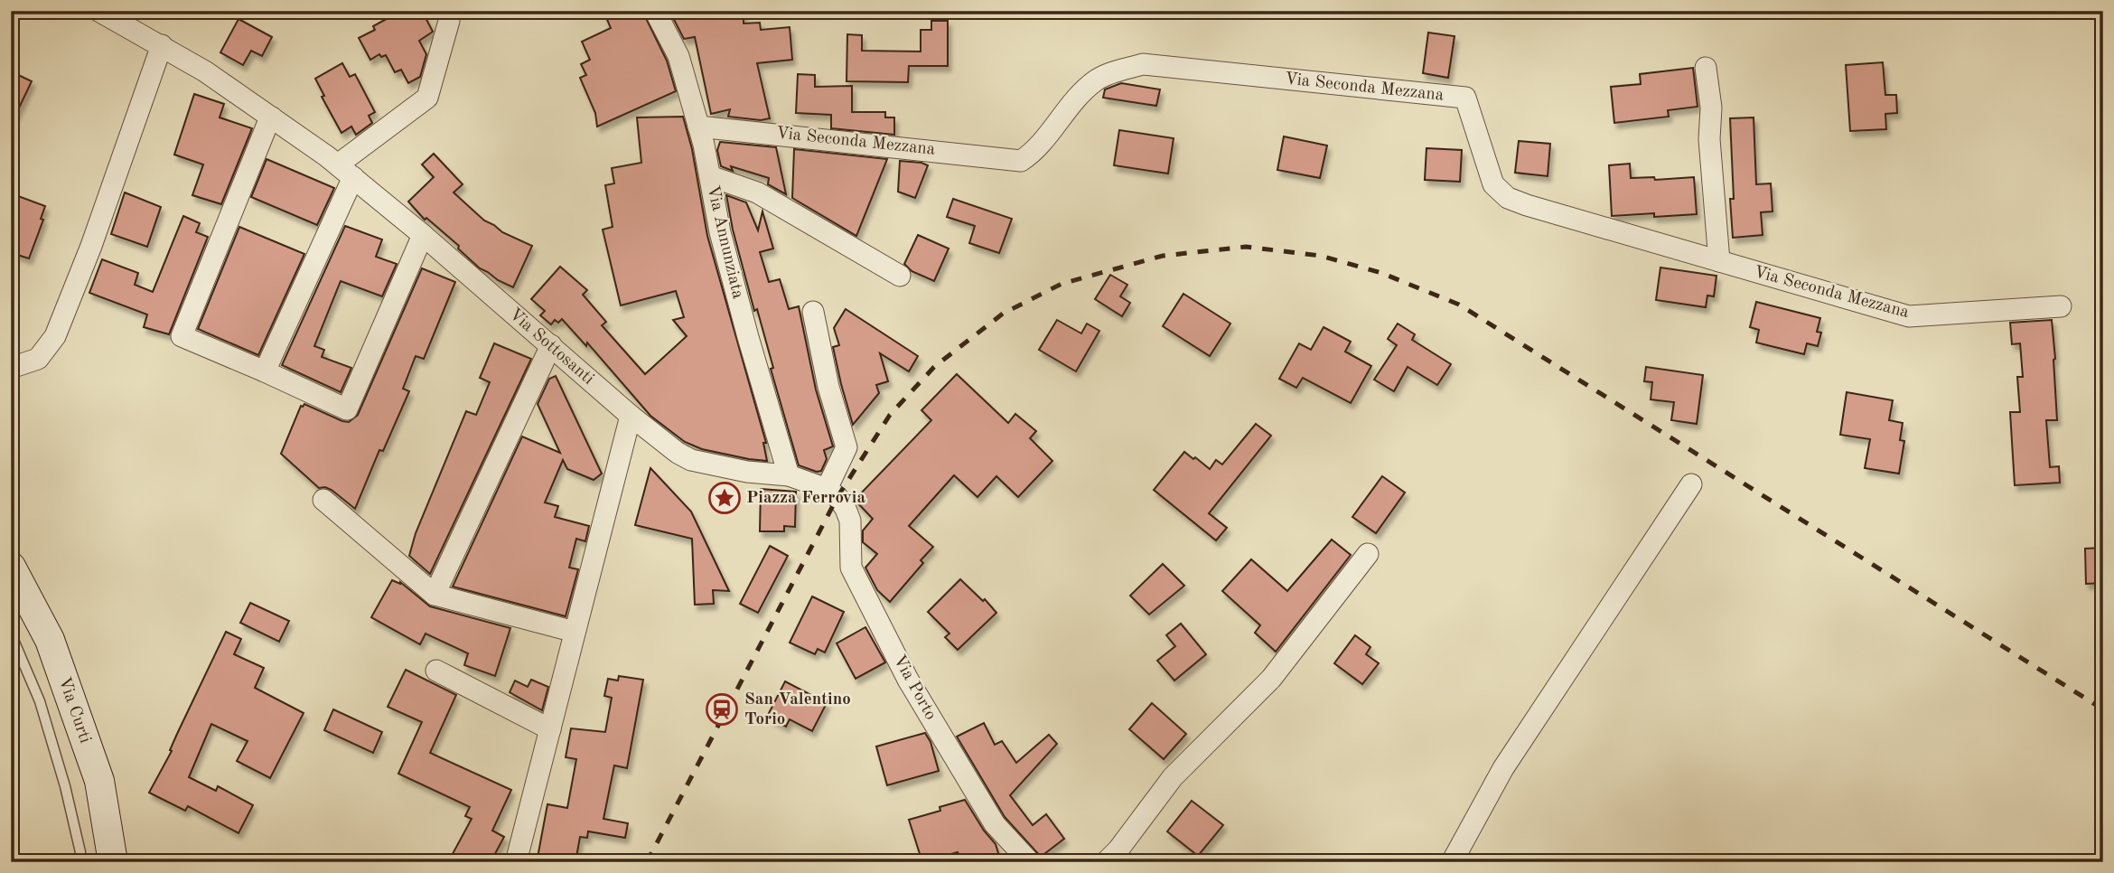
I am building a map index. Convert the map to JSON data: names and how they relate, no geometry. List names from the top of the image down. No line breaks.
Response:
{"streets":{"main road":["Via Curti"],"street":["Via Seconda Mezzana","Via Annunziata","Via Sottosanti","Via Porto"]},"crossings":[["Via Seconda Mezzana","Via Annunziata"]],"places":{"place":["Piazza Ferrovia"],"station":["San Valentino Torio"]}}
